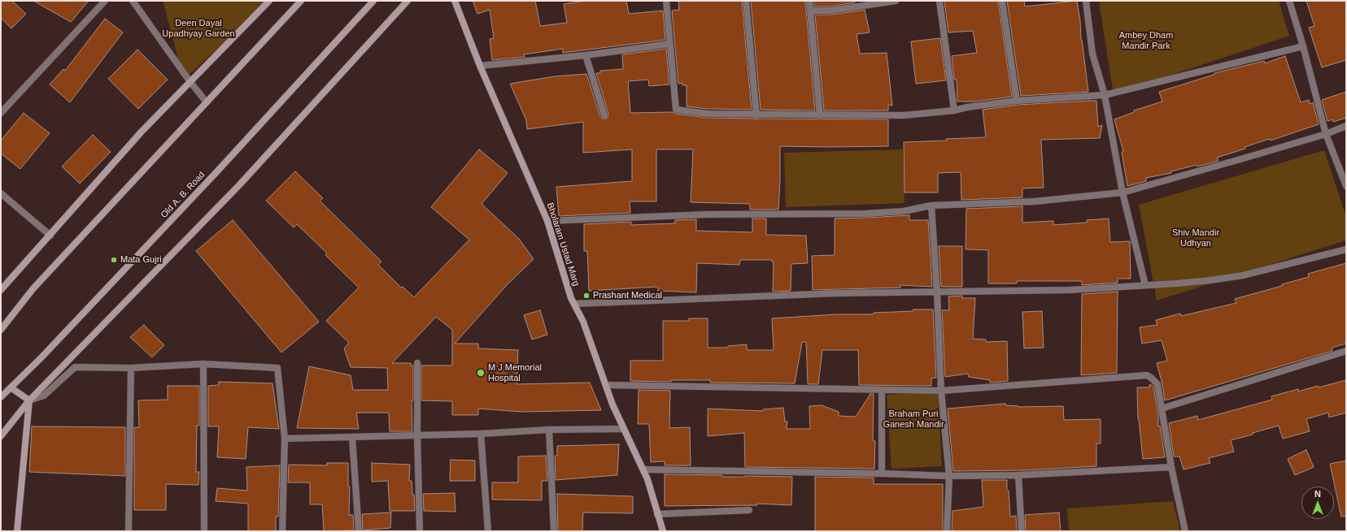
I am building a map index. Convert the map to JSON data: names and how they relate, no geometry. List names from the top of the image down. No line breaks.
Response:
{"streets":{"street":["Old A. B. Road","Bholaram Ustad Marg"]},"parks":["Deen Dayal Upadhyay Garden","Ambey Dham Mandir Park","Shiv Mandir Udhyan","Braham Puri Ganesh Mandir"],"places":["Mata Gujri","Prashant Medical","M J Memorial Hospital"],"north":"top"}
